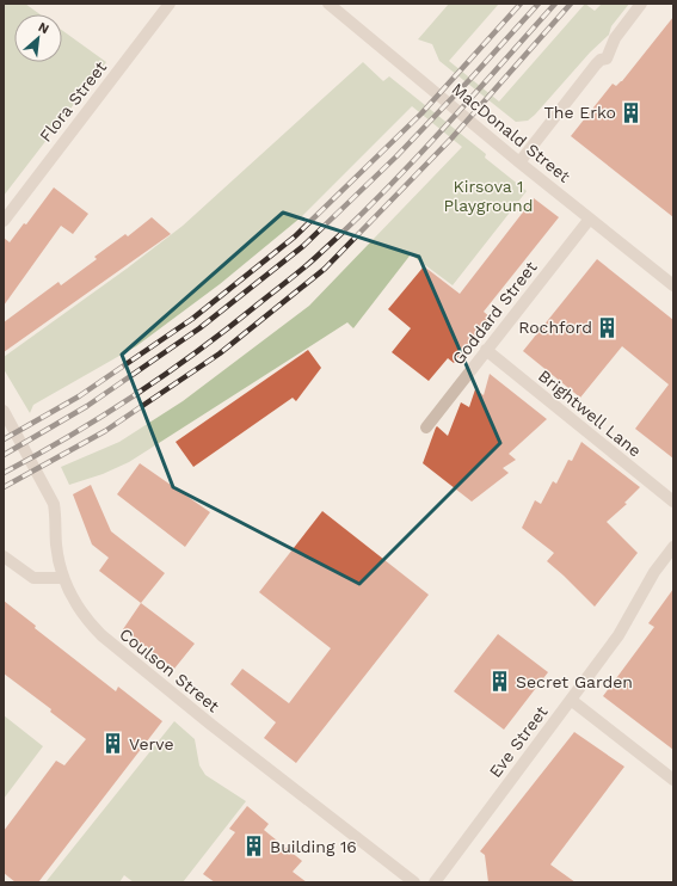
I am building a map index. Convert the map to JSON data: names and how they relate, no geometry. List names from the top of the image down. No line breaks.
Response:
{"streets":{"street":["Flora Street","MacDonald Street","Goddard Street","Brightwell Lane","Coulson Street","Eve Street"]},"crossings":[["MacDonald Street","Goddard Street"],["Goddard Street","Brightwell Lane"]],"parks":["Kirsova 1 Playground"],"places":{"building":["The Erko","Rochford","Secret Garden","Verve","Building 16"]},"north":"top right"}
